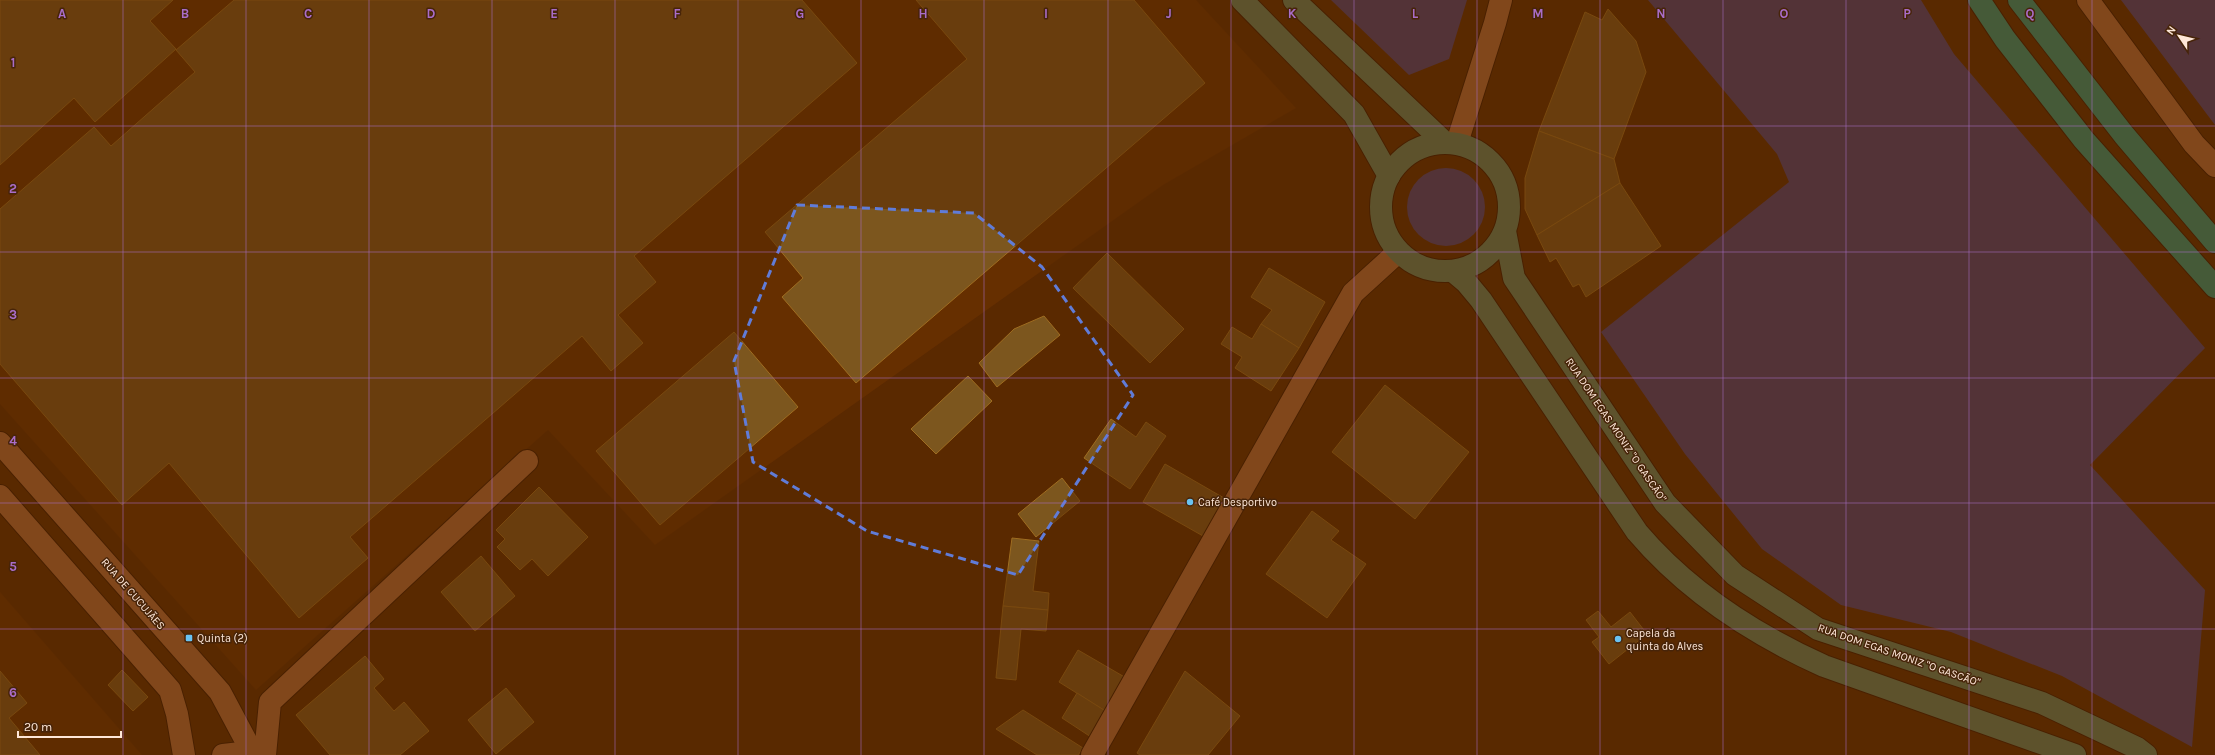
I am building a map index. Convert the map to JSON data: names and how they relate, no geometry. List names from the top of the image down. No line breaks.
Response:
{"streets":{"main road":["RUA DOM EGAS MONIZ \"O GASCÃO\""],"street":["RUA DE CUCUJÃES"]},"places":{"other":["Café Desportivo","Capela da quinta do Alves"],"transit":["Quinta (2)"]},"scale_bar":"20 m","north":"top left","grid":{"columns":["A","B","C","D","E","F","G","H","I","J","K","L","M","N","O","P","Q"],"rows":["1","2","3","4","5","6"]}}
